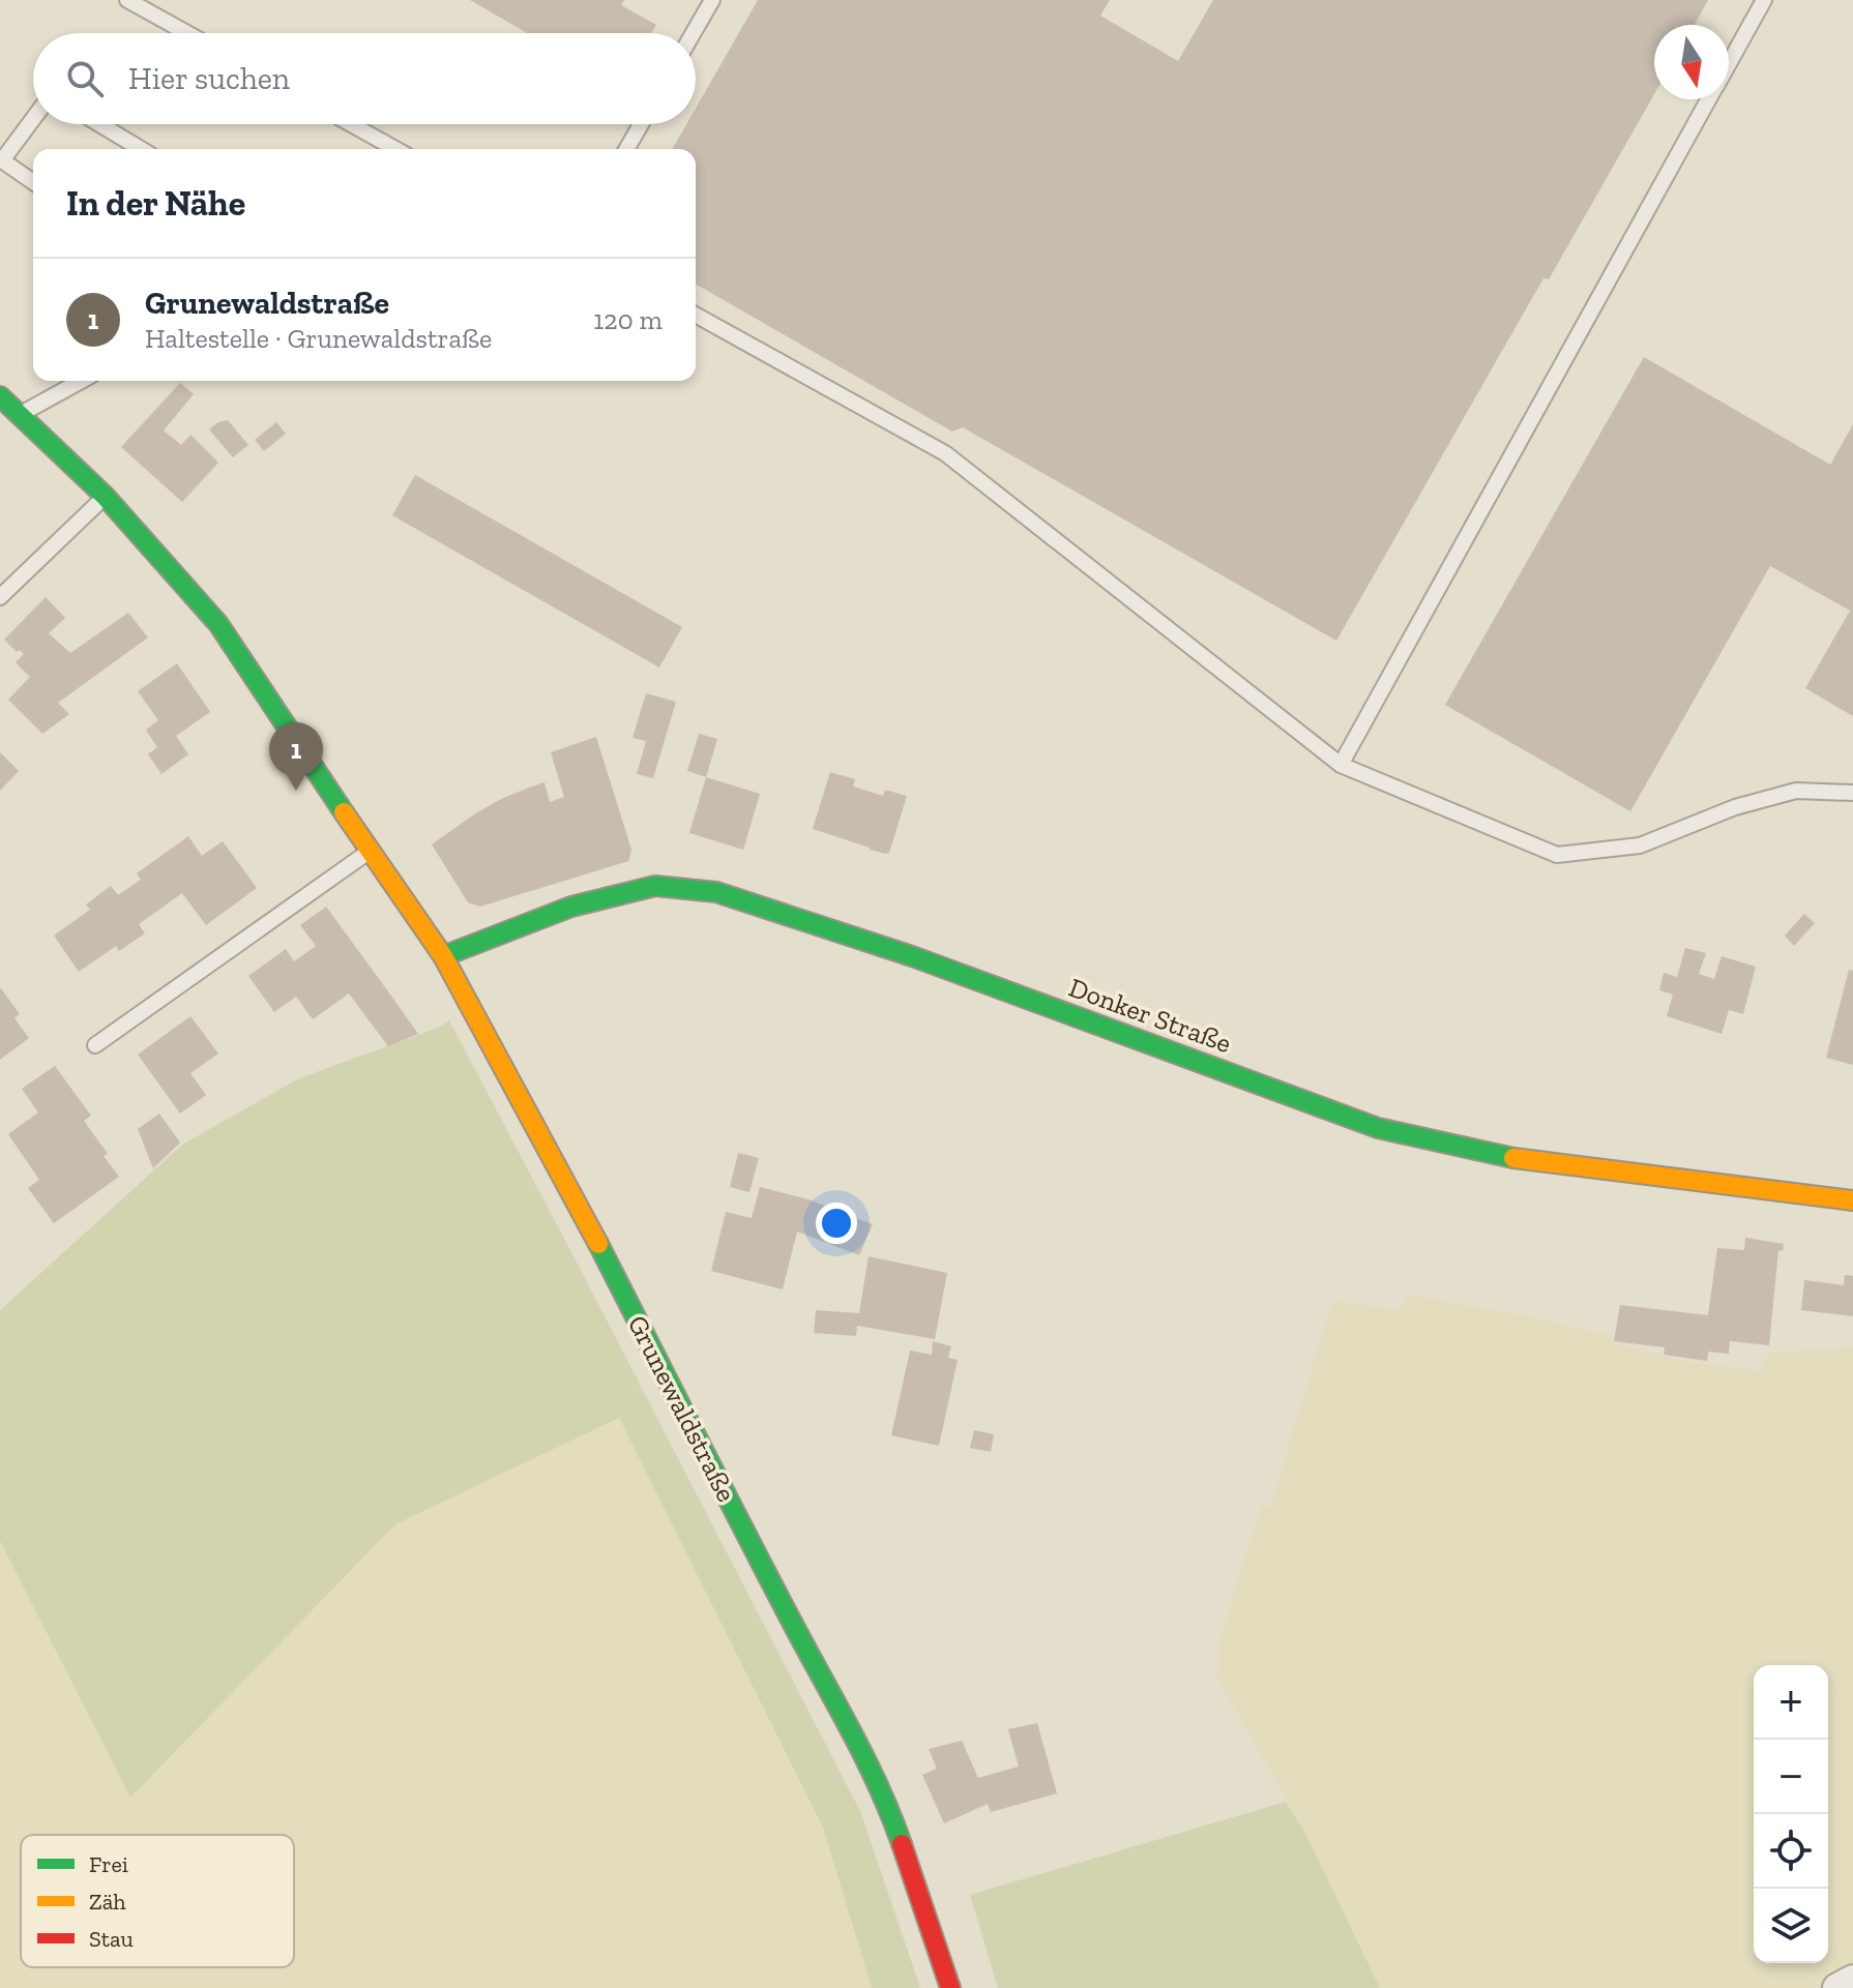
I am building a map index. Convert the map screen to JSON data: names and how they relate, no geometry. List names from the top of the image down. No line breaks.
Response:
{"streets":{"street":["Donker Straße","Grunewaldstraße"]},"crossings":[["Donker Straße","Grunewaldstraße"]],"legend":["Frei","Zäh","Stau"],"north":"bottom","page":{"search":"Hier suchen","heading":"In der Nähe","list":[{"mark":"1","name":"Grunewaldstraße","note":"Haltestelle · Grunewaldstraße","value":"120 m"}],"pins":"1","map_buttons":["+","−"]}}
